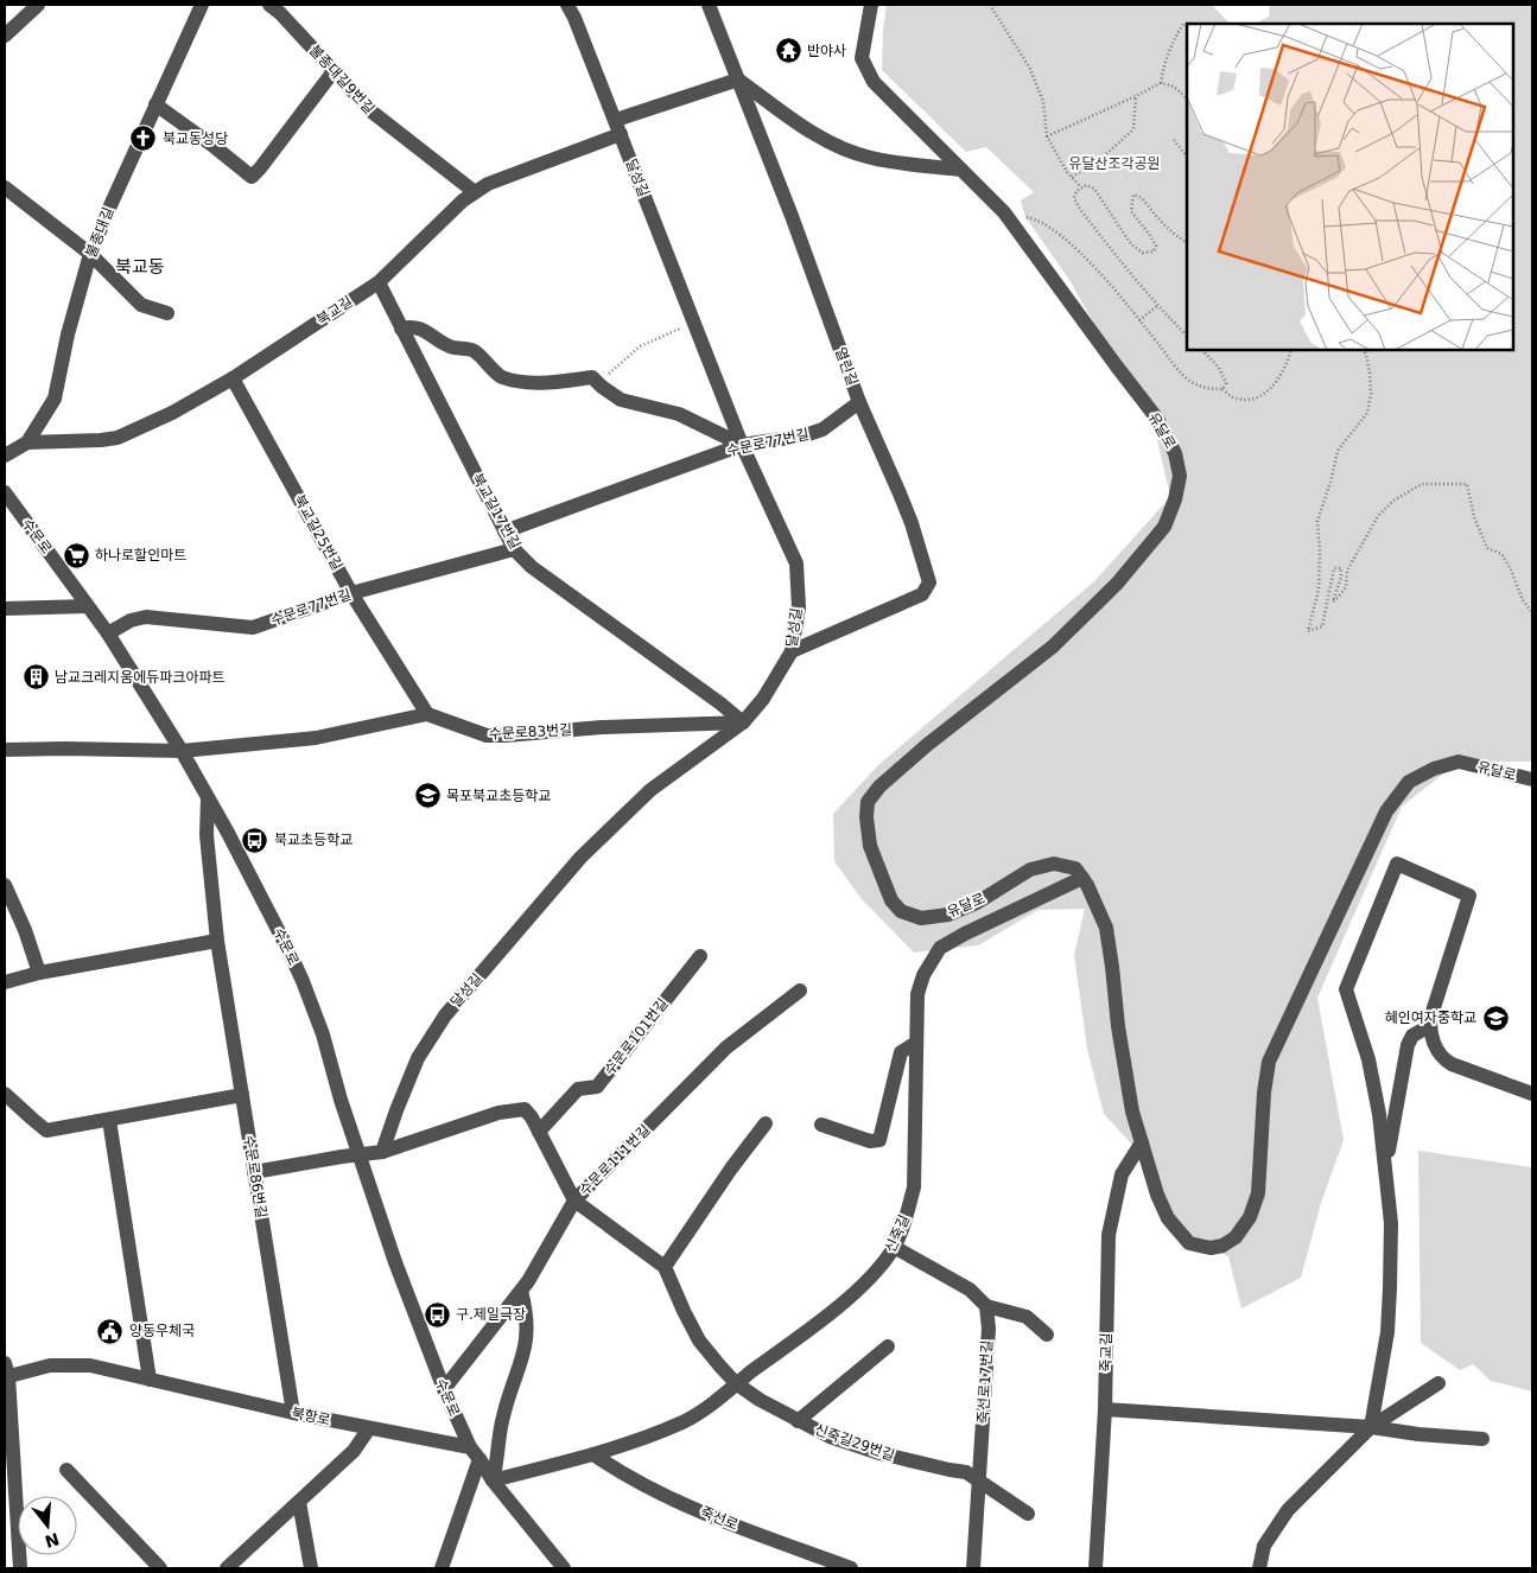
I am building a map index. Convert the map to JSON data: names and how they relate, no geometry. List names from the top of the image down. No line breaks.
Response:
{"streets":{"street":["불종대길9번길","달성길","불종대길","북교길","열린길","유달로","수문로77번길","북교길17번길","북교길25번길","수문로","수문로83번길","수문로101번길","수문로111번길","수문로86번길","신죽길","죽교길","죽선로17번길","북항로","신죽길29번길","죽선로"]},"crossings":[["불종대길9번길","북교길"],["달성길","북교길"],["달성길","열린길"],["달성길","수문로77번길"],["달성길","북교길17번길"],["달성길","수문로83번길"],["불종대길","북교길"],["북교길","열린길"],["북교길","북교길17번길"],["북교길","북교길25번길"],["열린길","수문로77번길"],["유달로","신죽길"],["유달로","죽교길"],["수문로77번길","북교길17번길"],["수문로77번길","북교길25번길"],["수문로77번길","수문로"],["북교길17번길","수문로83번길"],["북교길25번길","수문로83번길"],["수문로","수문로111번길"],["수문로","수문로86번길"],["수문로","북항로"],["수문로86번길","북항로"],["신죽길","신죽길29번길"],["신죽길","죽선로"],["죽선로17번길","신죽길29번길"]],"districts":["북교동"],"parks":["유달산조각공원"],"places":{"temple":["반야사"],"church":["북교동성당"],"supermarket":["하나로할인마트"],"building":["남교크레지움에듀파크아파트"],"school or university":["목포북교초등학교","혜인여자중학교"],"bus stop":["북교초등학교","구.제일극장"],"public building":["양동우체국"]},"north":"bottom"}
